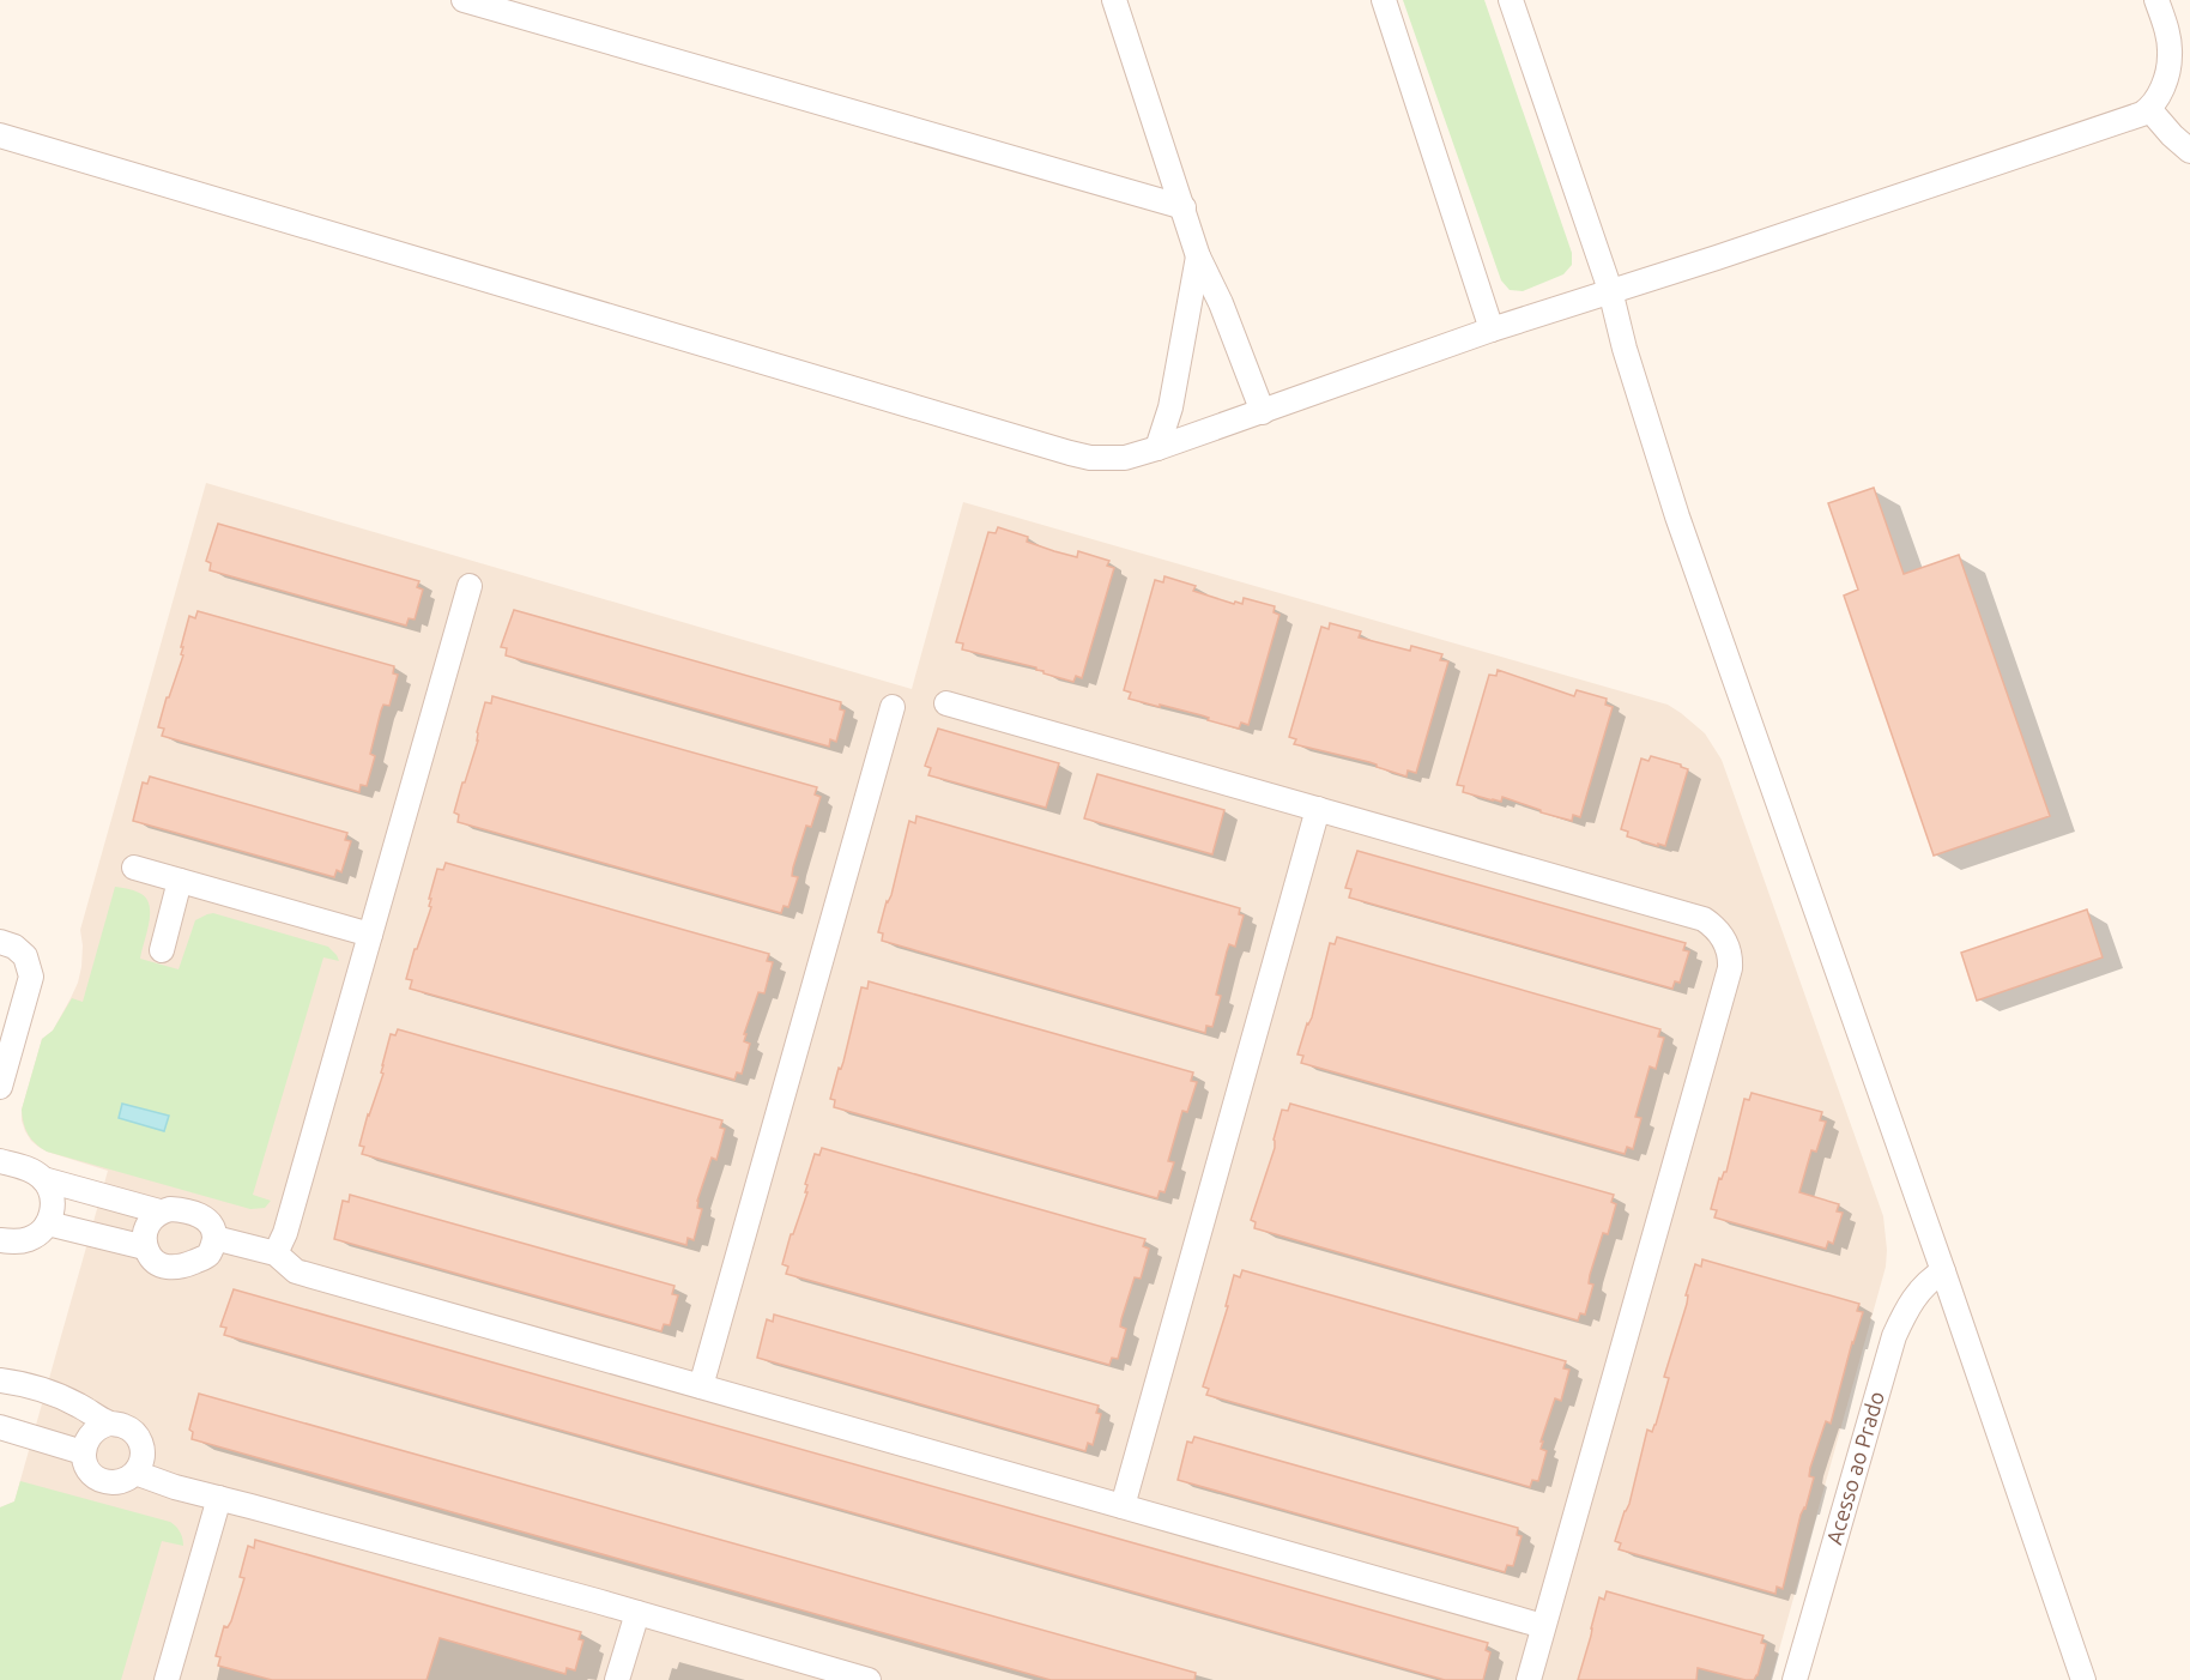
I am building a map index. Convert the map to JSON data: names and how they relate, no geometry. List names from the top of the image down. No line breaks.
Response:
{"streets":{"street":["Acesso ao Prado"]}}
